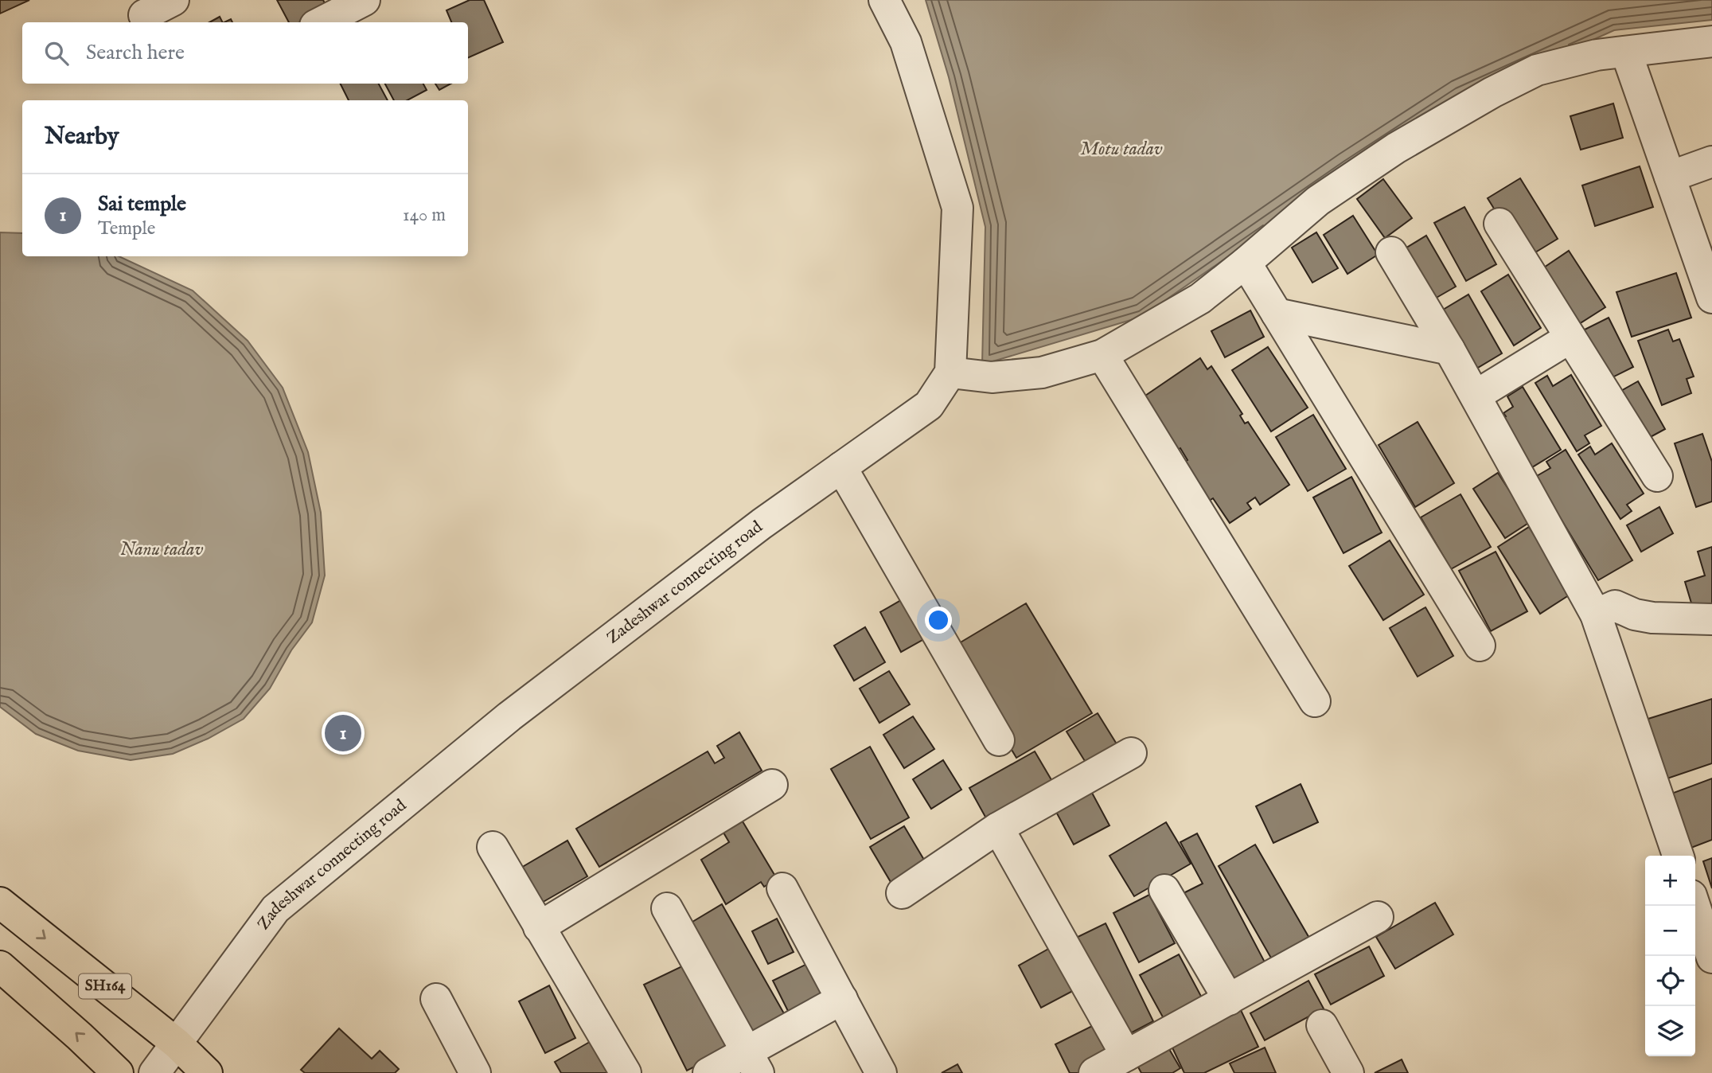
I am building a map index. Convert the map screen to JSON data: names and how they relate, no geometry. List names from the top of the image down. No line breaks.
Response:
{"streets":{"main road":["SH164"],"street":["Zadeshwar connecting road"]},"crossings":[["Zadeshwar connecting road","SH164"]],"water":["Motu tadav","Nanu tadav"],"page":{"search":"Search here","heading":"Nearby","list":[{"mark":"1","name":"Sai temple","note":"Temple","value":"140 m"}],"pins":"1","map_buttons":["+","−"]}}
